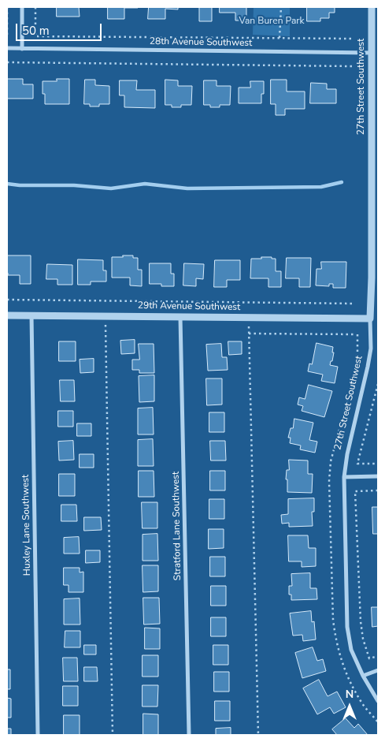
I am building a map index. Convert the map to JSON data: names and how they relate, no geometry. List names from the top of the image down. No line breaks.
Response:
{"streets":{"street":["28th Avenue Southwest","27th Street Southwest","29th Avenue Southwest","Huxley Lane Southwest","Stratford Lane Southwest"]},"crossings":[["28th Avenue Southwest","27th Street Southwest"],["27th Street Southwest","29th Avenue Southwest"],["29th Avenue Southwest","Huxley Lane Southwest"],["29th Avenue Southwest","Stratford Lane Southwest"]],"parks":["Van Buren Park"],"scale_bar":"50 m","north":"top"}
